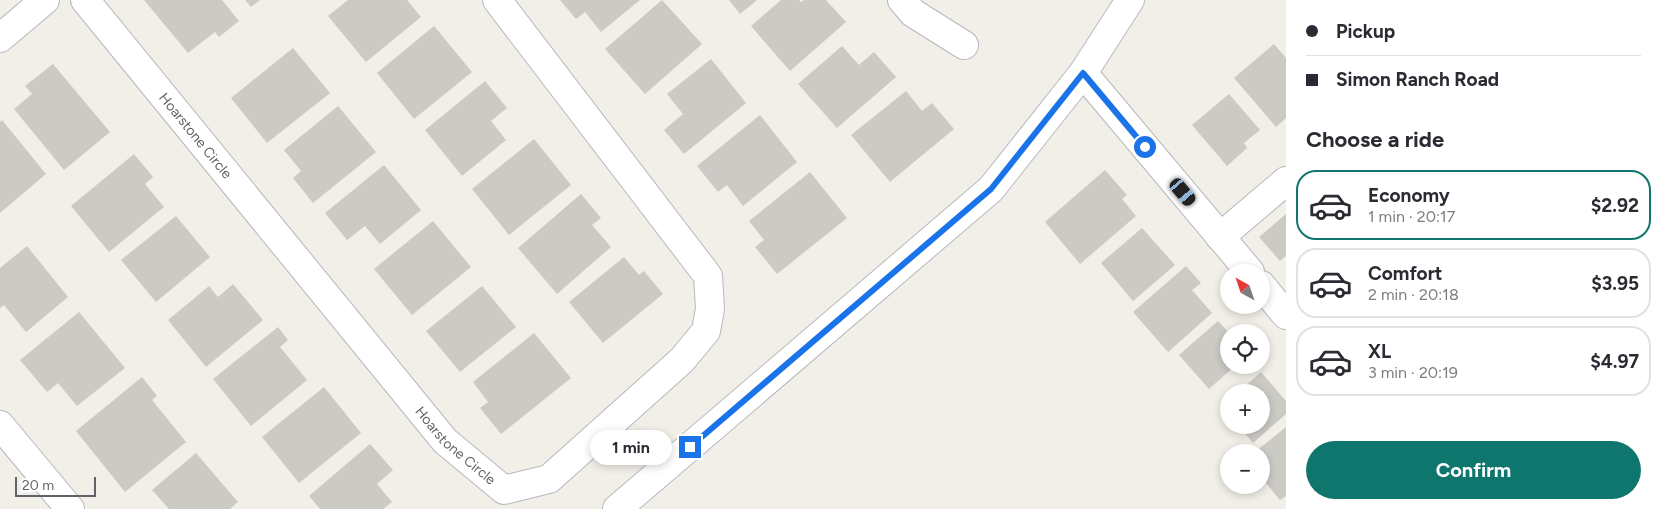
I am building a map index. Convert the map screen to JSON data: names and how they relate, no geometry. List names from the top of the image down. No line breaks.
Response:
{"streets":{"street":["Hoarstone Circle"]},"scale_bar":"20 m","north":"top left","page":{"banner":["Pickup","Simon Ranch Road"],"heading":"Choose a ride","list":[{"name":"Economy","note":"1 min · 20:17","value":"$2.92"},{"name":"Comfort","note":"2 min · 20:18","value":"$3.95"},{"name":"XL","note":"3 min · 20:19","value":"$4.97"}],"map_buttons":["+","−"],"bubble":"1 min","buttons":"Confirm","scale":"20 m"}}
